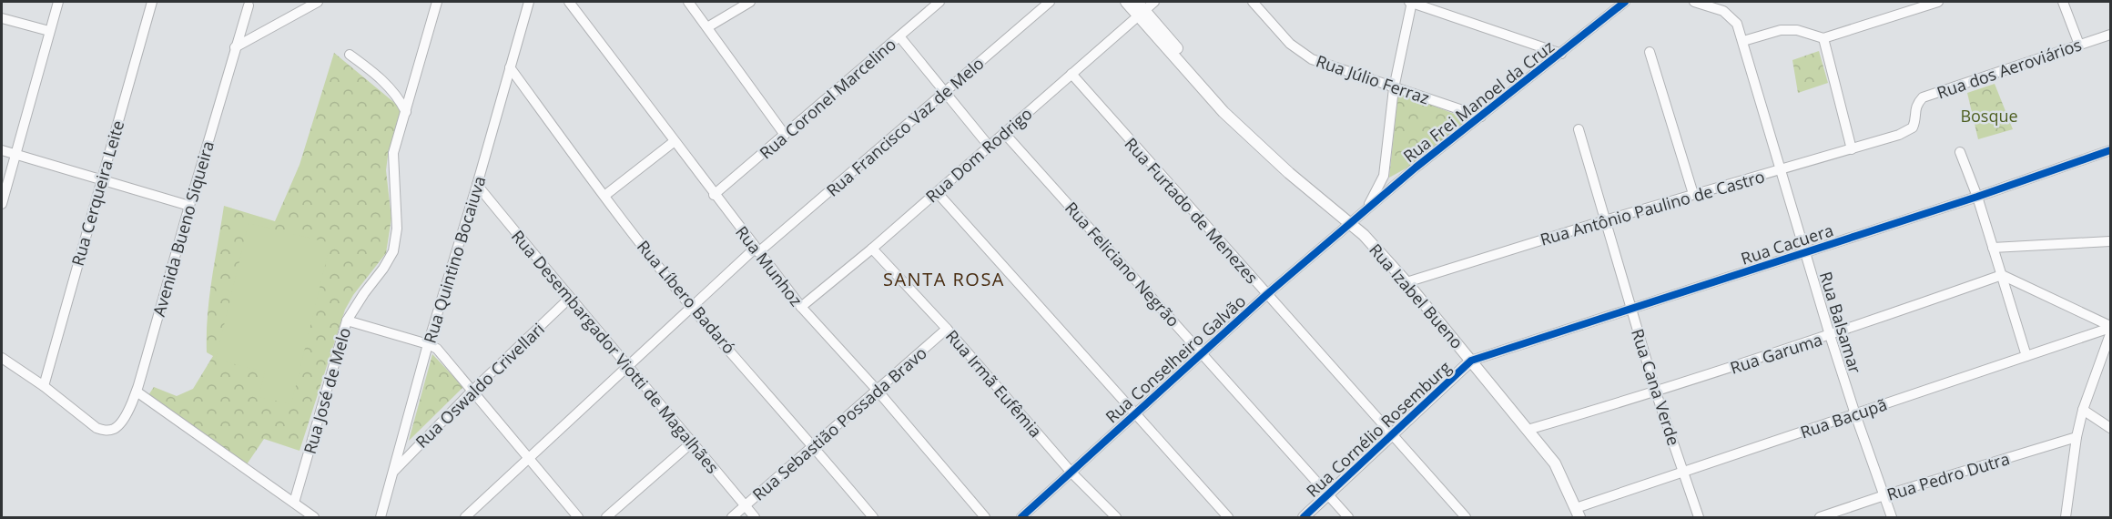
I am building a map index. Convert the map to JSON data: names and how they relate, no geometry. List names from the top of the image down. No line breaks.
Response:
{"streets":{"street":["Rua dos Aeroviários","Rua Júlio Ferraz","Rua Coronel Marcelino","Rua Frei Manoel da Cruz","Rua Francisco Vaz de Melo","Rua Dom Rodrigo","Rua Cerqueira Leite","Rua Antônio Paulino de Castro","Rua Furtado de Menezes","Avenida Bueno Siqueira","Rua Cacuera","Rua Quintino Bocaiuva","Rua Feliciano Negrão","Rua Munhoz","Rua Izabel Bueno","Rua Líbero Badaró","Rua Balsamar","Rua Desembargador Viotti de Magalhães","Rua Garuma","Rua Conselheiro Galvão","Rua Irmã Eufêmia","Rua Oswaldo Crivellari","Rua Cana Verde","Rua José de Melo","Rua Bacupã","Rua Sebastião Possada Bravo","Rua Cornélio Rosemburg","Rua Pedro Dutra"]},"crossings":[["Rua dos Aeroviários","Rua Antônio Paulino de Castro"],["Rua Júlio Ferraz","Rua Frei Manoel da Cruz"],["Rua Coronel Marcelino","Rua Munhoz"],["Rua Frei Manoel da Cruz","Rua Izabel Bueno"],["Rua Frei Manoel da Cruz","Rua Conselheiro Galvão"],["Rua Francisco Vaz de Melo","Rua Munhoz"],["Rua Francisco Vaz de Melo","Rua Líbero Badaró"],["Rua Francisco Vaz de Melo","Rua Desembargador Viotti de Magalhães"],["Rua Dom Rodrigo","Rua Furtado de Menezes"],["Rua Dom Rodrigo","Rua Feliciano Negrão"],["Rua Dom Rodrigo","Rua Munhoz"],["Rua Dom Rodrigo","Rua Izabel Bueno"],["Rua Dom Rodrigo","Rua Irmã Eufêmia"],["Rua Cerqueira Leite","Avenida Bueno Siqueira"],["Rua Antônio Paulino de Castro","Rua Izabel Bueno"],["Rua Antônio Paulino de Castro","Rua Balsamar"],["Rua Antônio Paulino de Castro","Rua Cana Verde"],["Rua Furtado de Menezes","Rua Conselheiro Galvão"],["Rua Furtado de Menezes","Rua Cornélio Rosemburg"],["Rua Cacuera","Rua Izabel Bueno"],["Rua Cacuera","Rua Balsamar"],["Rua Cacuera","Rua Cana Verde"],["Rua Cacuera","Rua Cornélio Rosemburg"],["Rua Quintino Bocaiuva","Rua Líbero Badaró"],["Rua Quintino Bocaiuva","Rua Desembargador Viotti de Magalhães"],["Rua Quintino Bocaiuva","Rua Oswaldo Crivellari"],["Rua Feliciano Negrão","Rua Conselheiro Galvão"],["Rua Feliciano Negrão","Rua Cornélio Rosemburg"],["Rua Munhoz","Rua Sebastião Possada Bravo"],["Rua Izabel Bueno","Rua Garuma"],["Rua Izabel Bueno","Rua Conselheiro Galvão"],["Rua Izabel Bueno","Rua Bacupã"],["Rua Izabel Bueno","Rua Cornélio Rosemburg"],["Rua Líbero Badaró","Rua Sebastião Possada Bravo"],["Rua Balsamar","Rua Garuma"],["Rua Balsamar","Rua Bacupã"],["Rua Balsamar","Rua Pedro Dutra"],["Rua Desembargador Viotti de Magalhães","Rua Oswaldo Crivellari"],["Rua Desembargador Viotti de Magalhães","Rua Sebastião Possada Bravo"],["Rua Garuma","Rua Cana Verde"],["Rua Conselheiro Galvão","Rua Irmã Eufêmia"],["Rua Irmã Eufêmia","Rua Sebastião Possada Bravo"],["Rua Cana Verde","Rua Bacupã"]],"districts":["SANTA ROSA"],"parks":["Bosque"]}
